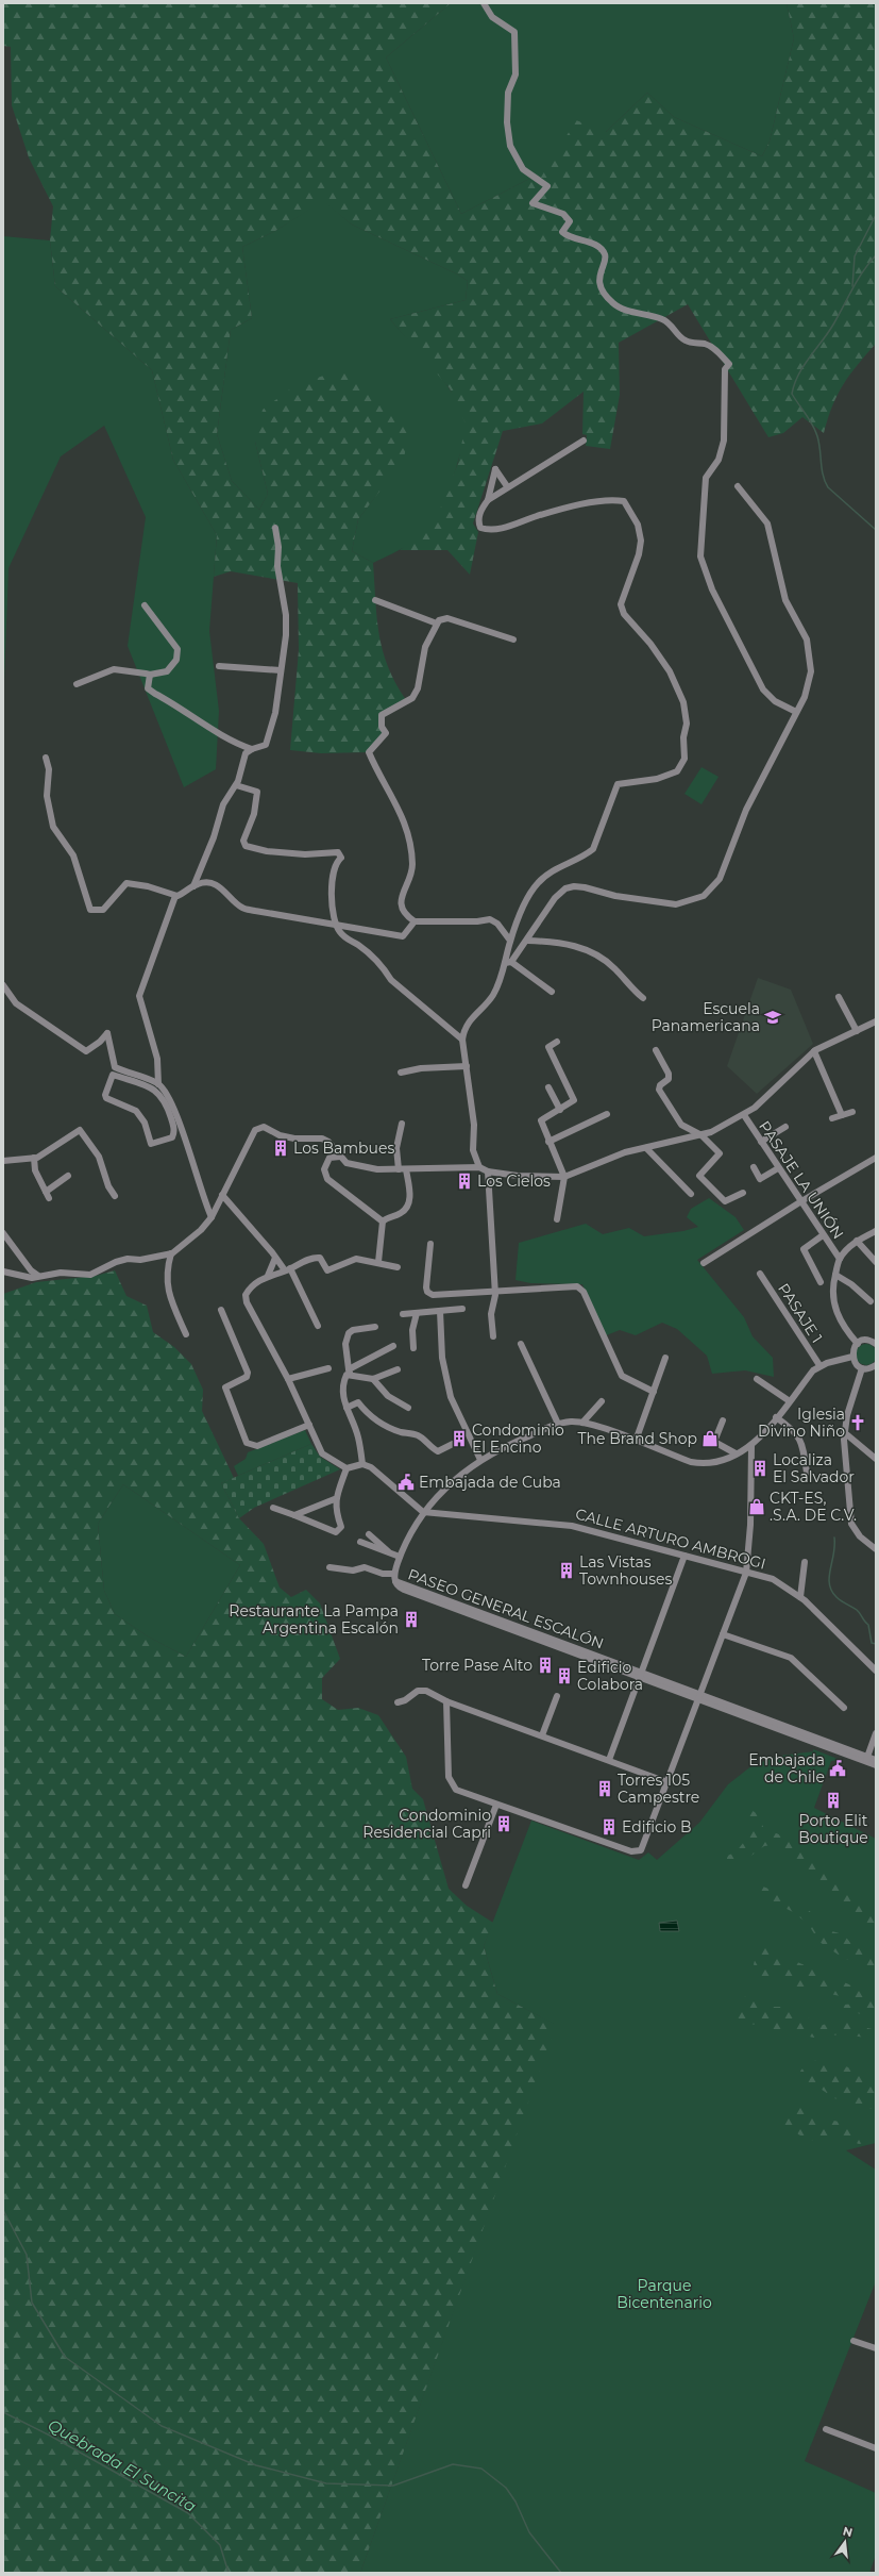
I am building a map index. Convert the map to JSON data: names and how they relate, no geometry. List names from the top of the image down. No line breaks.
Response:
{"streets":{"street":["PASAJE LA UNIÓN","PASAJE 1","CALLE ARTURO AMBROGI","PASEO GENERAL ESCALÓN"]},"water":["Quebrada El Suncita"],"parks":["Parque Bicentenario"],"places":{"school or university":["Escuela Panamericana"],"building":["Los Bambues","Los Cielos","Condominio El Encino","Localiza El Salvador","Las Vistas Townhouses","Restaurante La Pampa Argentina Escalón","Torre Pase Alto","Edificio Colabora","Torres 105 Campestre","Porto Elit Boutique","Condominio Residencial Capri","Edificio B"],"church":["Iglesia Divino Niño"],"shop":["The Brand Shop","CKT-ES, .S.A. DE C.V."],"public building":["Embajada de Cuba","Embajada de Chile"]},"north":"top"}
